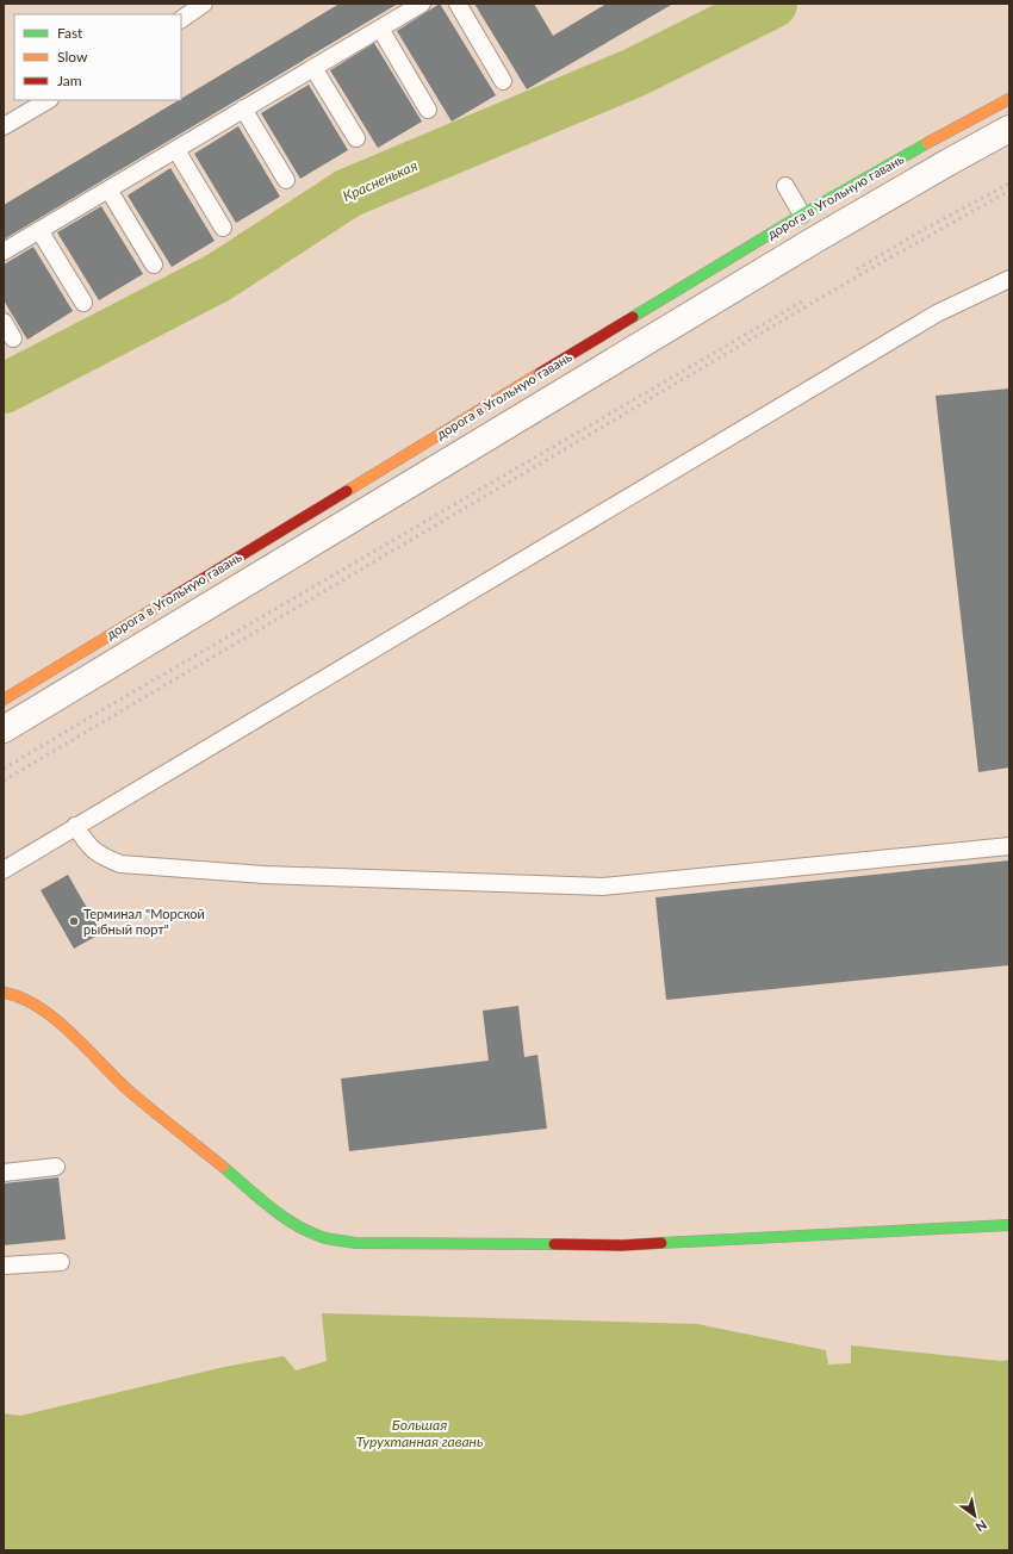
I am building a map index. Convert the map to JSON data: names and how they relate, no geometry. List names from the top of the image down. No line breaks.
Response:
{"streets":{"street":["дорога в Угольную гавань"]},"water":["Красненькая","Большая Турухтанная гавань"],"places":["Терминал \"Морской рыбный порт\""],"legend":["Fast","Slow","Jam"],"north":"bottom right"}
